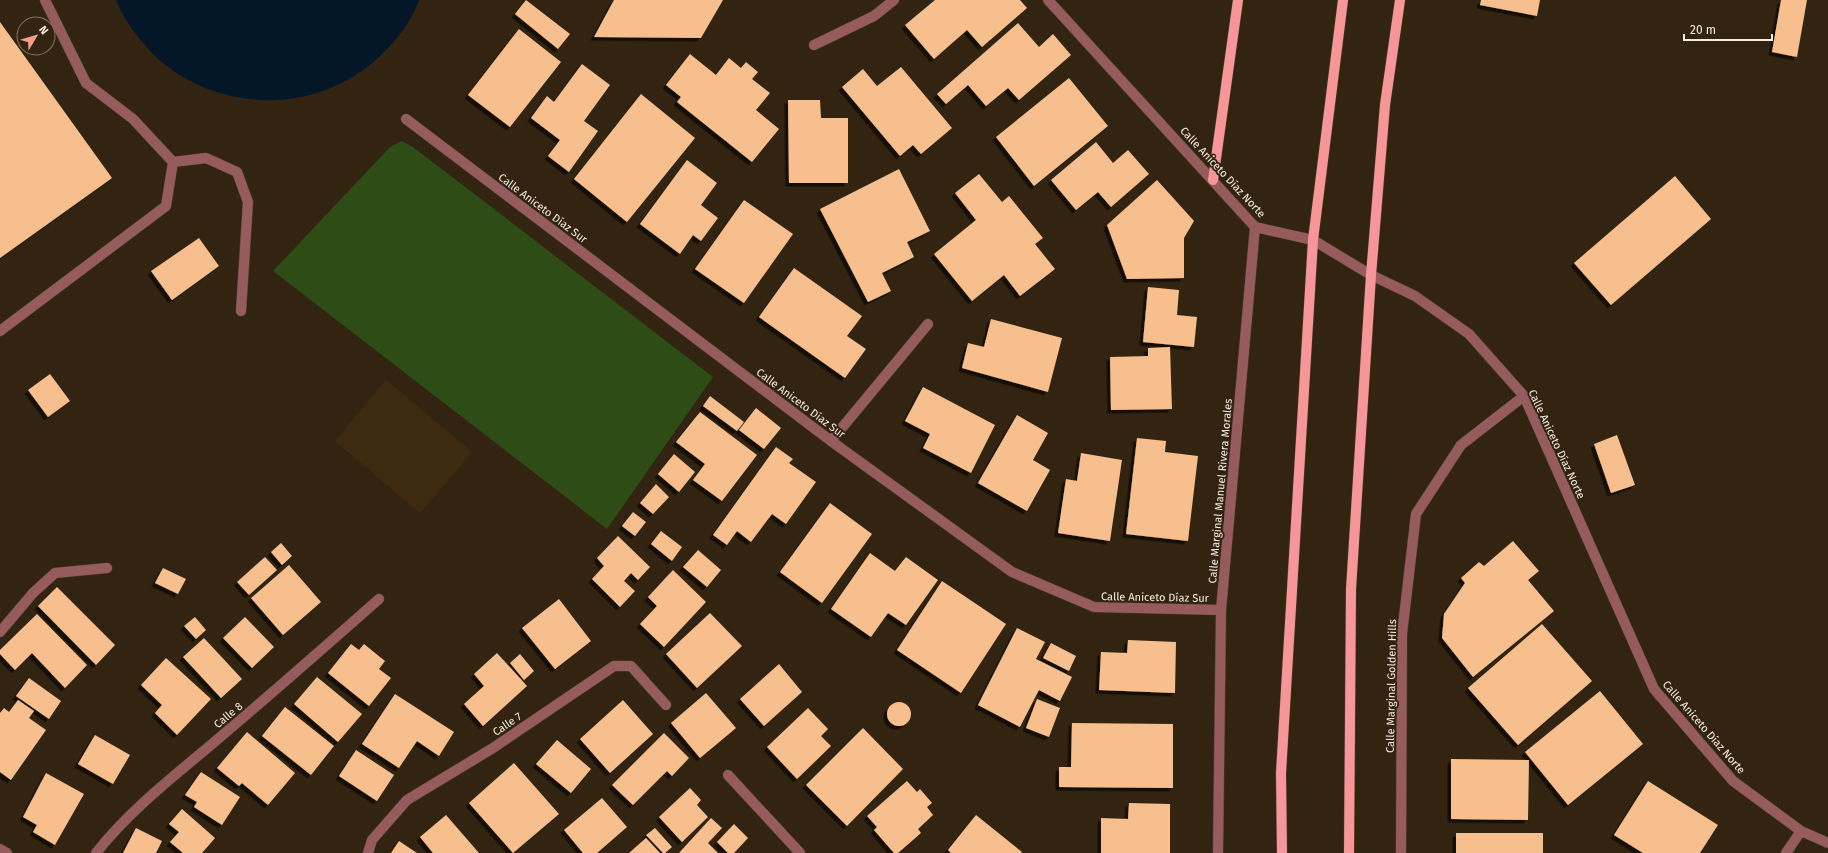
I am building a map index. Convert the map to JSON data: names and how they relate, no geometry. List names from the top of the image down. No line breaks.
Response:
{"streets":{"street":["Calle Aniceto Díaz Norte","Calle Aniceto Díaz Sur","Calle Marginal Manuel Rivera Morales","Calle Marginal Golden Hills","Calle 8","Calle 7"]},"crossings":[["Calle Aniceto Díaz Norte","Calle Marginal Manuel Rivera Morales"],["Calle Aniceto Díaz Norte","Calle Marginal Golden Hills"],["Calle Aniceto Díaz Sur","Calle Marginal Manuel Rivera Morales"]],"scale_bar":"20 m","north":"top right"}
